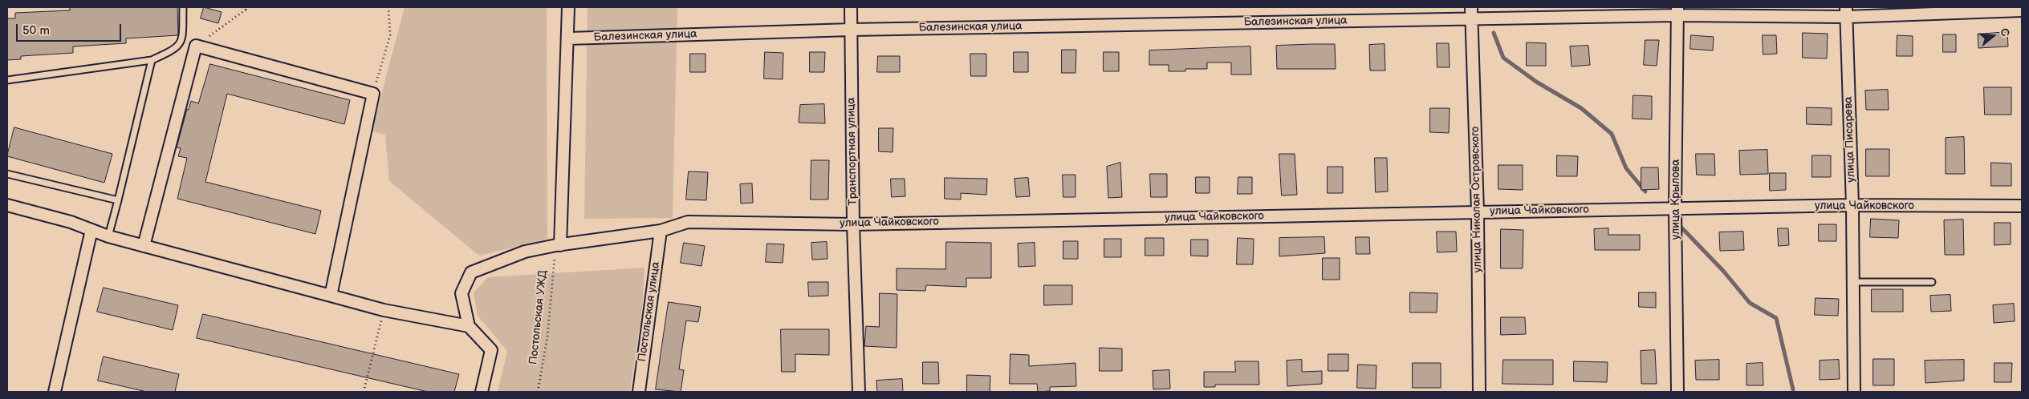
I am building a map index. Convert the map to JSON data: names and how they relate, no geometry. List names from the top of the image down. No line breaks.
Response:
{"streets":{"street":["Балезинская улица","улица Писарева","Транспортная улица","улица Николая Островского","улица Крылова","улица Чайковского","Постольская улица"],"path":["Постольская УЖД"]},"crossings":[["Балезинская улица","улица Писарева"],["Балезинская улица","Транспортная улица"],["Балезинская улица","улица Николая Островского"],["Балезинская улица","улица Крылова"],["улица Писарева","улица Чайковского"],["Транспортная улица","улица Чайковского"],["улица Николая Островского","улица Чайковского"],["улица Крылова","улица Чайковского"],["улица Чайковского","Постольская улица"],["улица Чайковского","Постольская УЖД"]],"scale_bar":"50 m","north":"right"}
